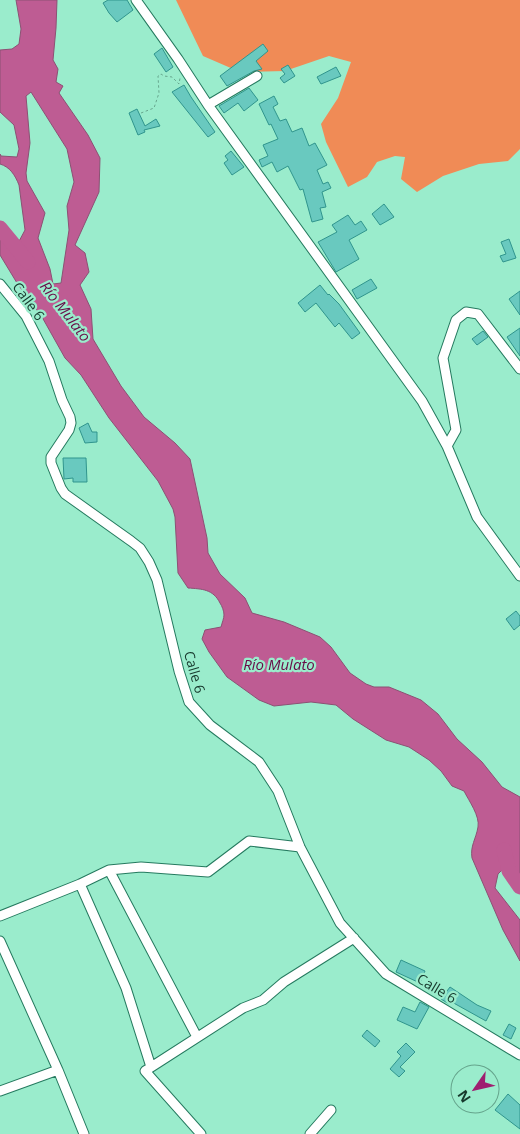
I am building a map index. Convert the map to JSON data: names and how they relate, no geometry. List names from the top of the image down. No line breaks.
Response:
{"streets":{"street":["Calle 6"]},"water":["Río Mulato"],"north":"bottom left"}
